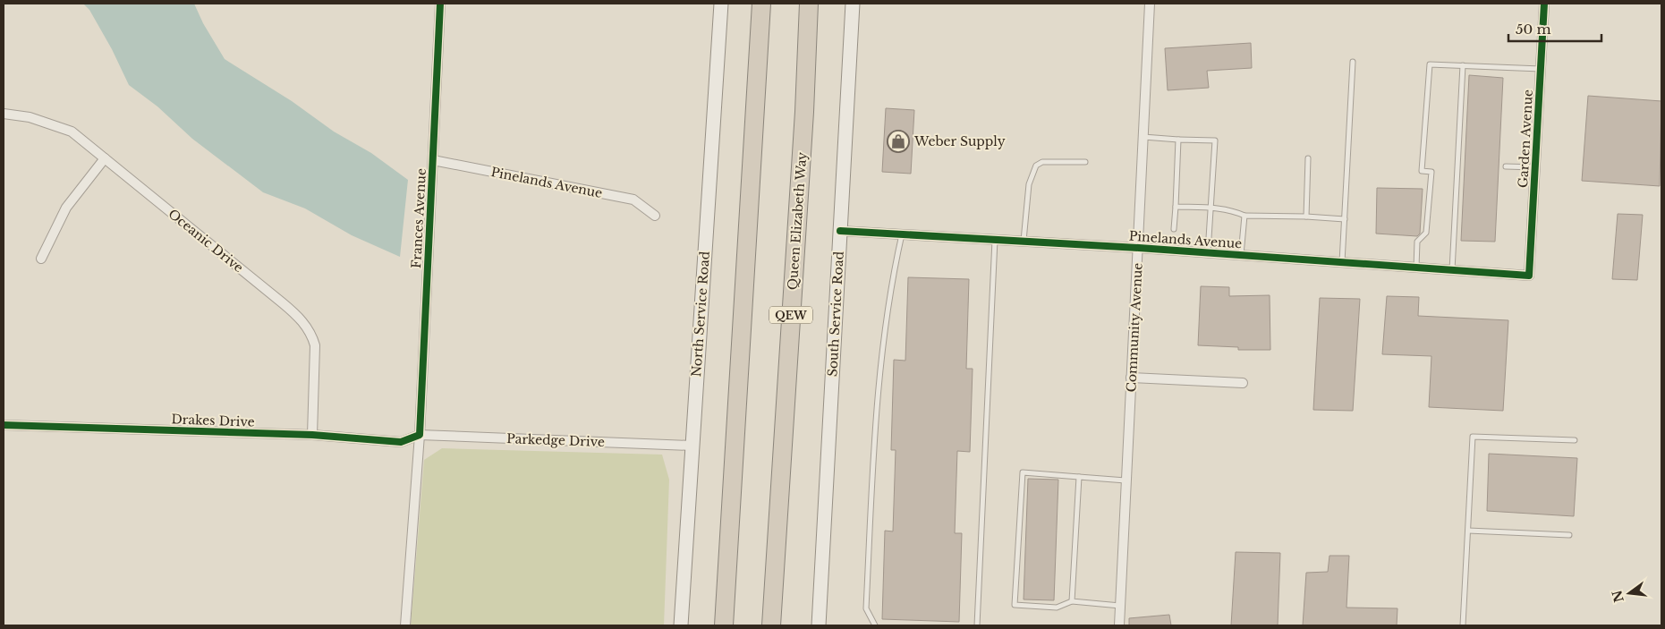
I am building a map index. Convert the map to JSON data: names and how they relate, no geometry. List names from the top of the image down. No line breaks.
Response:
{"streets":{"highway":["Queen Elizabeth Way","QEW"],"street":["Garden Avenue","Pinelands Avenue","Frances Avenue","Oceanic Drive","North Service Road","South Service Road","Community Avenue","Drakes Drive","Parkedge Drive"]},"crossings":[["Garden Avenue","Pinelands Avenue"],["Pinelands Avenue","Frances Avenue"],["Pinelands Avenue","South Service Road"],["Pinelands Avenue","Community Avenue"],["Frances Avenue","Drakes Drive"],["Frances Avenue","Parkedge Drive"],["Oceanic Drive","Drakes Drive"],["North Service Road","Parkedge Drive"],["Drakes Drive","Parkedge Drive"]],"places":{"shop":["Weber Supply"]},"scale_bar":"50 m","north":"left"}
